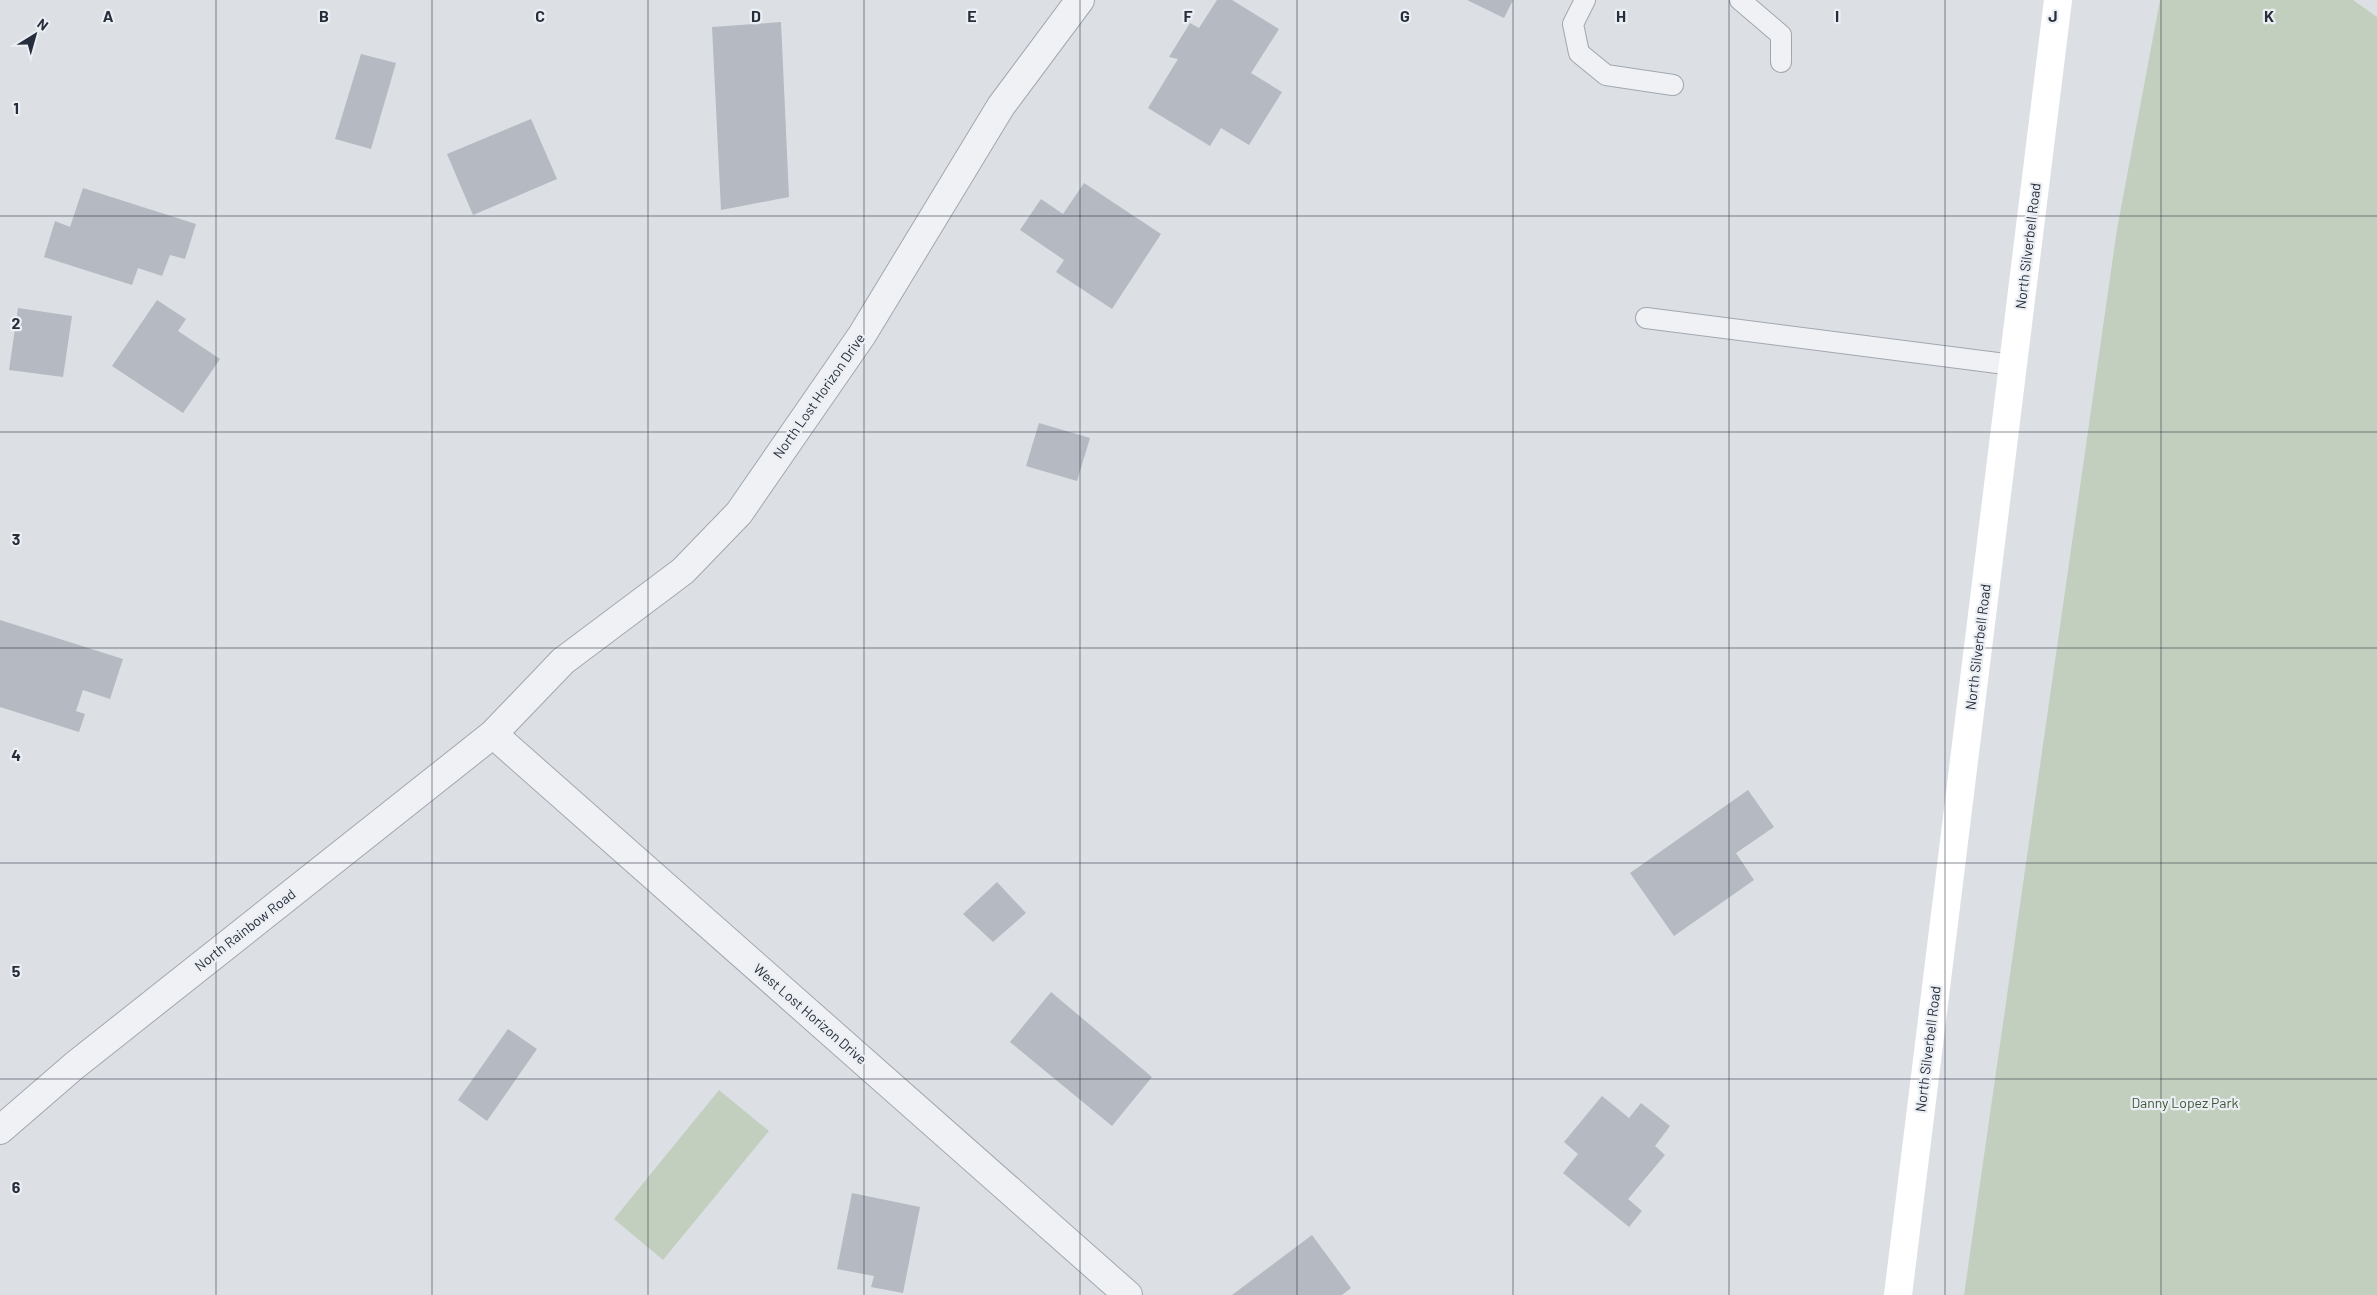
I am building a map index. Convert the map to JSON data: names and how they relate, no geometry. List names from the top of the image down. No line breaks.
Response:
{"streets":{"main road":["North Silverbell Road"],"street":["North Lost Horizon Drive","North Rainbow Road","West Lost Horizon Drive"]},"crossings":[["North Lost Horizon Drive","North Rainbow Road"],["North Lost Horizon Drive","West Lost Horizon Drive"],["North Rainbow Road","West Lost Horizon Drive"]],"parks":["Danny Lopez Park"],"north":"top right","grid":{"columns":["A","B","C","D","E","F","G","H","I","J","K"],"rows":["1","2","3","4","5","6"]}}
